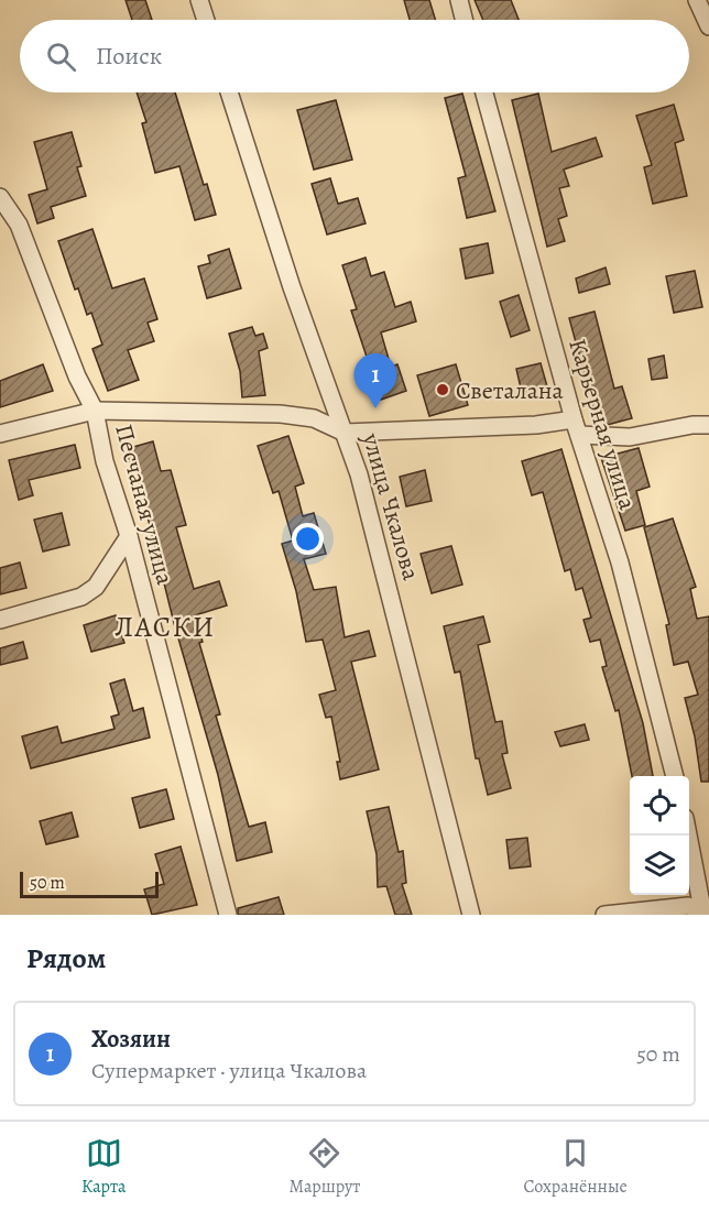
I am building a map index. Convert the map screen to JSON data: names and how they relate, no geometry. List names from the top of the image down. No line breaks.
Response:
{"streets":{"street":["Карьерная улица","Песчаная улица","улица Чкалова"]},"districts":["ЛАСКИ"],"places":["Светалана"],"scale_bar":"50 m","page":{"search":"Поиск","pins":"1","scale":"50 m","heading":"Рядом","list":[{"mark":"1","name":"Хозяин","note":"Супермаркет · улица Чкалова","value":"50 m"}],"nav":["Карта","Маршрут","Сохранённые"]}}
